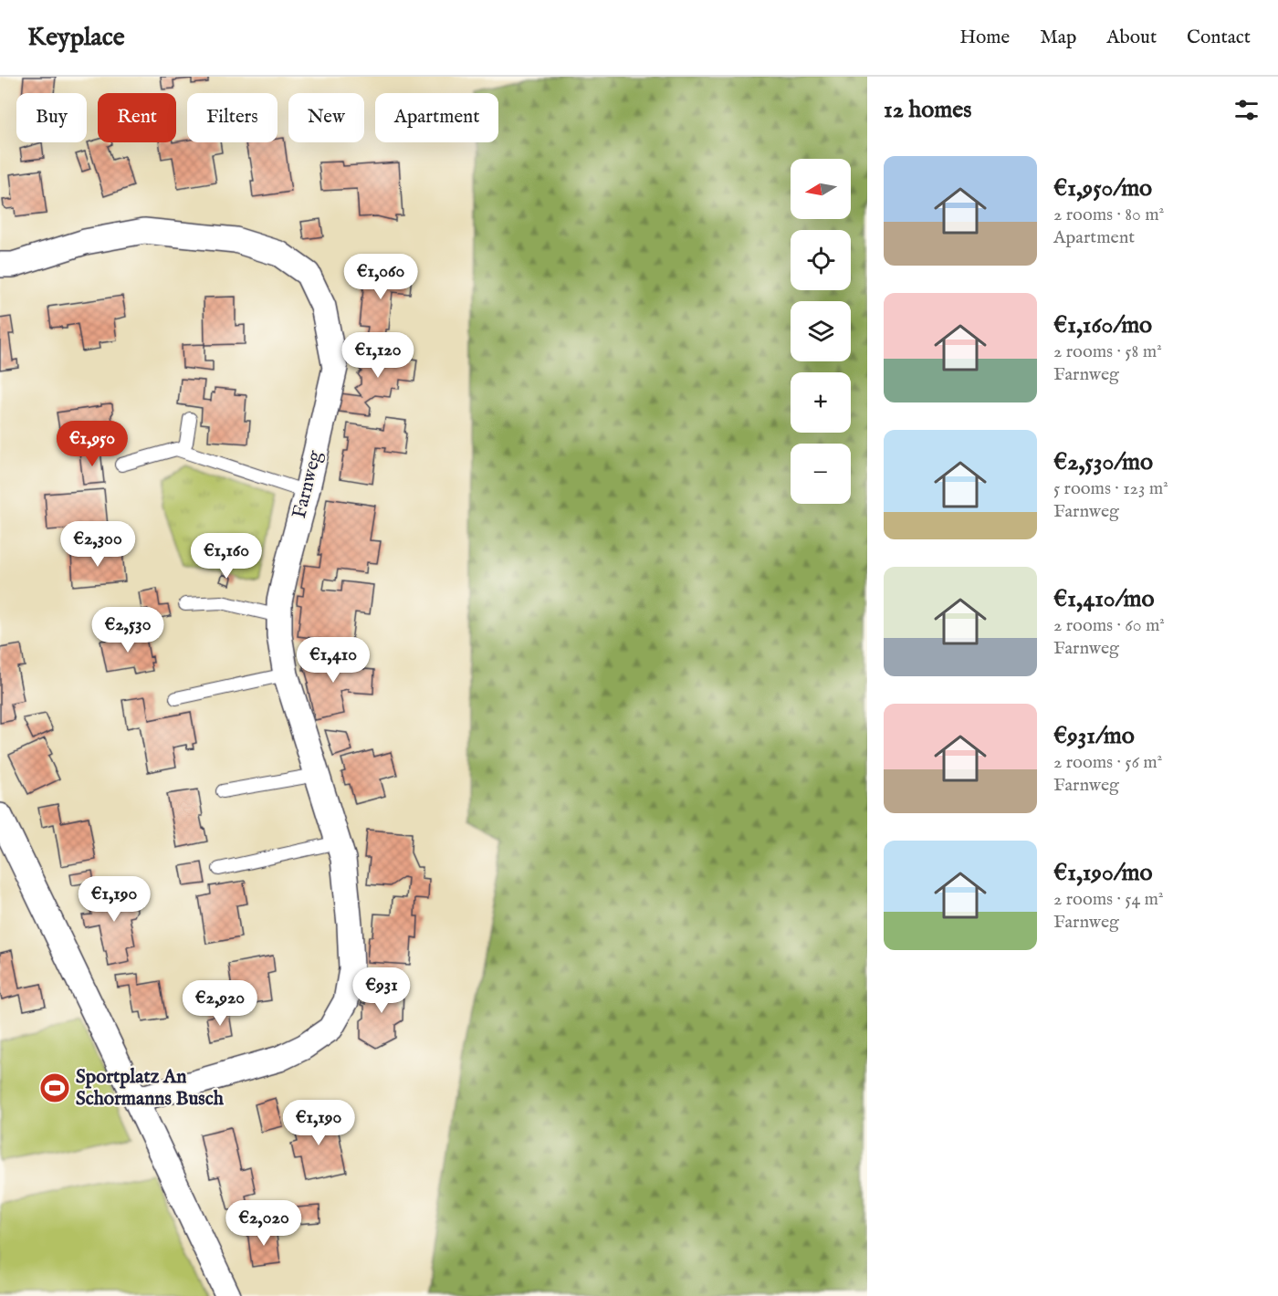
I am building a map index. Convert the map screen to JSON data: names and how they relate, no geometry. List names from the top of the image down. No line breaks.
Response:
{"streets":{"street":["Farnweg"]},"places":{"sports":["Sportplatz An Schormanns Busch"]},"north":"left","page":{"header":"Keyplace","nav":["Home","Map","About","Contact"],"heading":"12 homes","chip":["Buy","Rent","Filters","New","Apartment"],"list":[{"name":"€1,950/mo","note":"2 rooms · 80 m² · Apartment"},{"name":"€1,160/mo","note":"2 rooms · 58 m² · Farnweg"},{"name":"€2,530/mo","note":"5 rooms · 123 m² · Farnweg"},{"name":"€1,410/mo","note":"2 rooms · 60 m² · Farnweg"},{"name":"€931/mo","note":"2 rooms · 56 m² · Farnweg"},{"name":"€1,190/mo","note":"2 rooms · 54 m² · Farnweg"}],"map_buttons":["+","−"],"price":["€1,060","€1,120","€1,950","€2,300","€1,160","€2,530","€1,410","€1,190","€931","€2,920","€1,190","€2,020"]}}
